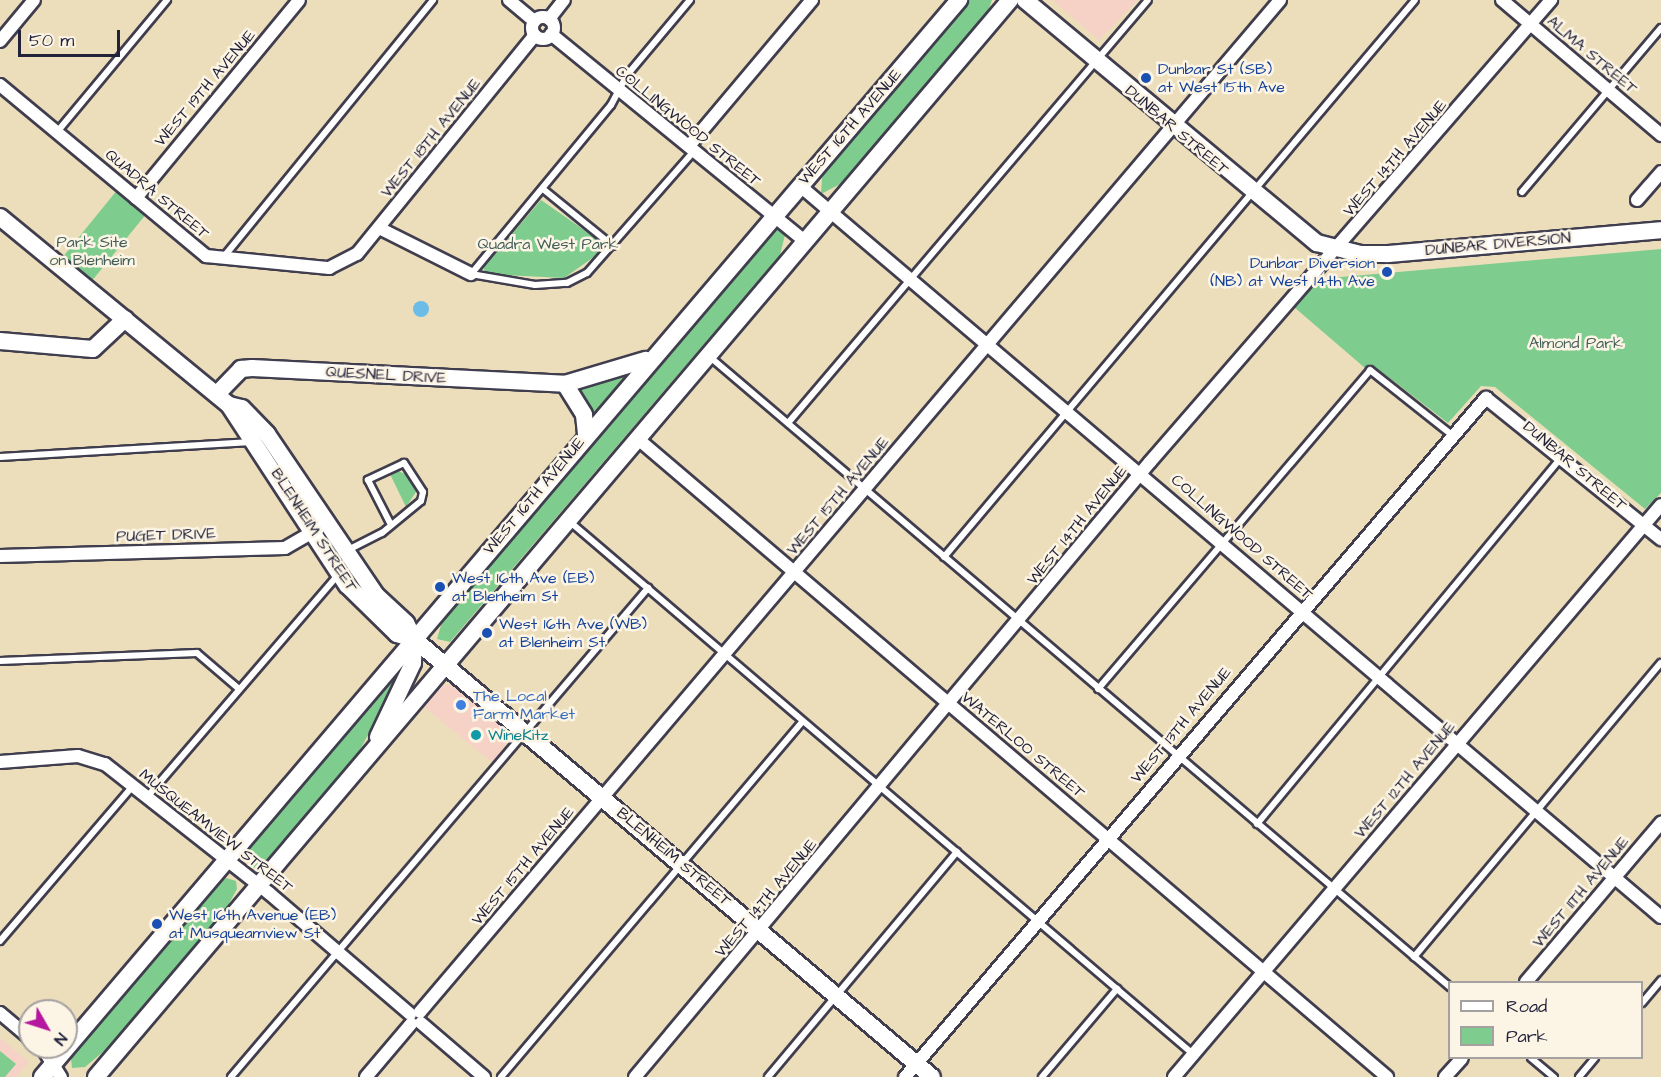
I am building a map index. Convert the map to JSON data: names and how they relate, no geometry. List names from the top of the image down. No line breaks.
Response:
{"streets":{"main road":["WEST 16TH AVENUE","DUNBAR STREET","DUNBAR DIVERSION","QUESNEL DRIVE","BLENHEIM STREET"],"street":["ALMA STREET","WEST 19TH AVENUE","COLLINGWOOD STREET","WEST 18TH AVENUE","WEST 14TH AVENUE","QUADRA STREET","WEST 15TH AVENUE","PUGET DRIVE","WEST 13TH AVENUE","WATERLOO STREET","WEST 12TH AVENUE","MUSQUEAMVIEW STREET","WEST 11TH AVENUE"]},"crossings":[["ALMA STREET","WEST 14TH AVENUE"],["WEST 19TH AVENUE","QUADRA STREET"],["COLLINGWOOD STREET","WEST 16TH AVENUE"],["COLLINGWOOD STREET","WEST 14TH AVENUE"],["COLLINGWOOD STREET","WEST 15TH AVENUE"],["COLLINGWOOD STREET","WEST 13TH AVENUE"],["COLLINGWOOD STREET","WEST 12TH AVENUE"],["COLLINGWOOD STREET","WEST 11TH AVENUE"],["WEST 16TH AVENUE","QUESNEL DRIVE"],["WEST 16TH AVENUE","BLENHEIM STREET"],["WEST 16TH AVENUE","MUSQUEAMVIEW STREET"],["DUNBAR STREET","WEST 14TH AVENUE"],["DUNBAR STREET","DUNBAR DIVERSION"],["DUNBAR STREET","WEST 15TH AVENUE"],["DUNBAR STREET","WEST 13TH AVENUE"],["DUNBAR STREET","WEST 12TH AVENUE"],["WEST 18TH AVENUE","QUADRA STREET"],["WEST 14TH AVENUE","DUNBAR DIVERSION"],["WEST 14TH AVENUE","BLENHEIM STREET"],["WEST 14TH AVENUE","WATERLOO STREET"],["QUESNEL DRIVE","BLENHEIM STREET"],["WEST 15TH AVENUE","BLENHEIM STREET"],["WEST 15TH AVENUE","WATERLOO STREET"],["WEST 15TH AVENUE","MUSQUEAMVIEW STREET"],["BLENHEIM STREET","PUGET DRIVE"],["BLENHEIM STREET","WEST 13TH AVENUE"],["WEST 13TH AVENUE","WATERLOO STREET"],["WATERLOO STREET","WEST 12TH AVENUE"]],"parks":["Park Site on Blenheim","Quadra West Park","Almond Park"],"places":["Dunbar St (SB) at West 15th Ave","Dunbar Diversion (NB) at West 14th Ave","West 16th Ave (EB) at Blenheim St","West 16th Ave (WB) at Blenheim St","The Local Farm Market","WineKitz","West 16th Avenue (EB) at Musqueamview St"],"legend":["Road","Park"],"scale_bar":"50 m","north":"bottom right"}
